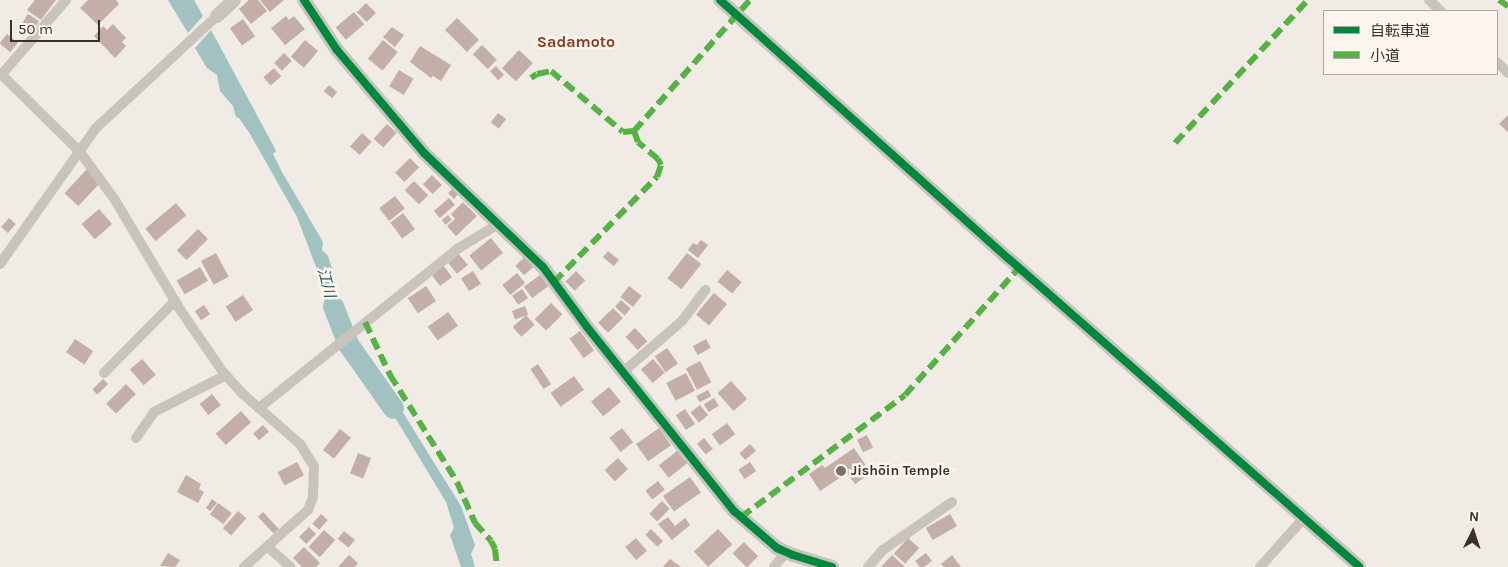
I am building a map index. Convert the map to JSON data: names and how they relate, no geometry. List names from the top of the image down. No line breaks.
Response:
{"districts":["Sadamoto"],"water":["江川"],"places":["Jishōin Temple"],"legend":["自転車道","小道"],"scale_bar":"50 m","north":"top"}
